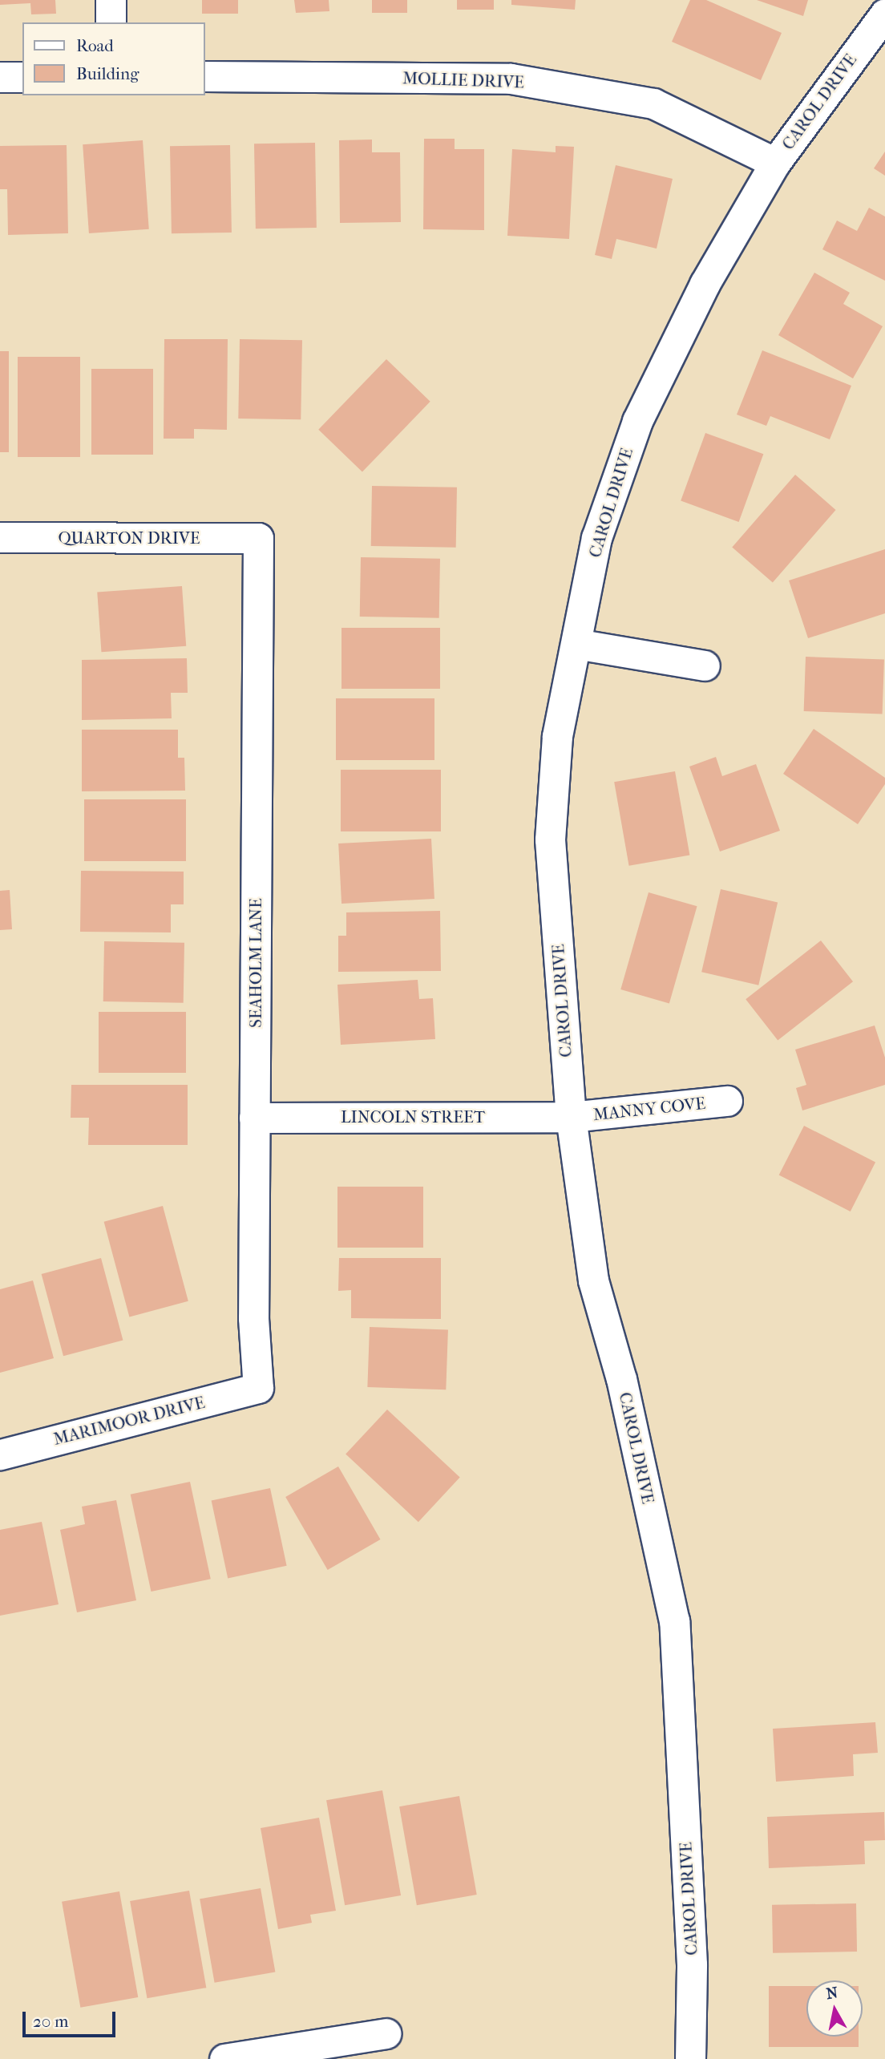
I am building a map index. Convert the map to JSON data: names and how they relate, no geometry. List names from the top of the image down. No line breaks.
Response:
{"streets":{"street":["MOLLIE DRIVE","CAROL DRIVE","QUARTON DRIVE","SEAHOLM LANE","MANNY COVE","LINCOLN STREET","MARIMOOR DRIVE"]},"crossings":[["MOLLIE DRIVE","CAROL DRIVE"],["CAROL DRIVE","MANNY COVE"],["CAROL DRIVE","LINCOLN STREET"],["QUARTON DRIVE","SEAHOLM LANE"],["SEAHOLM LANE","LINCOLN STREET"],["SEAHOLM LANE","MARIMOOR DRIVE"],["MANNY COVE","LINCOLN STREET"]],"legend":["Road","Building"],"scale_bar":"20 m","north":"top"}
